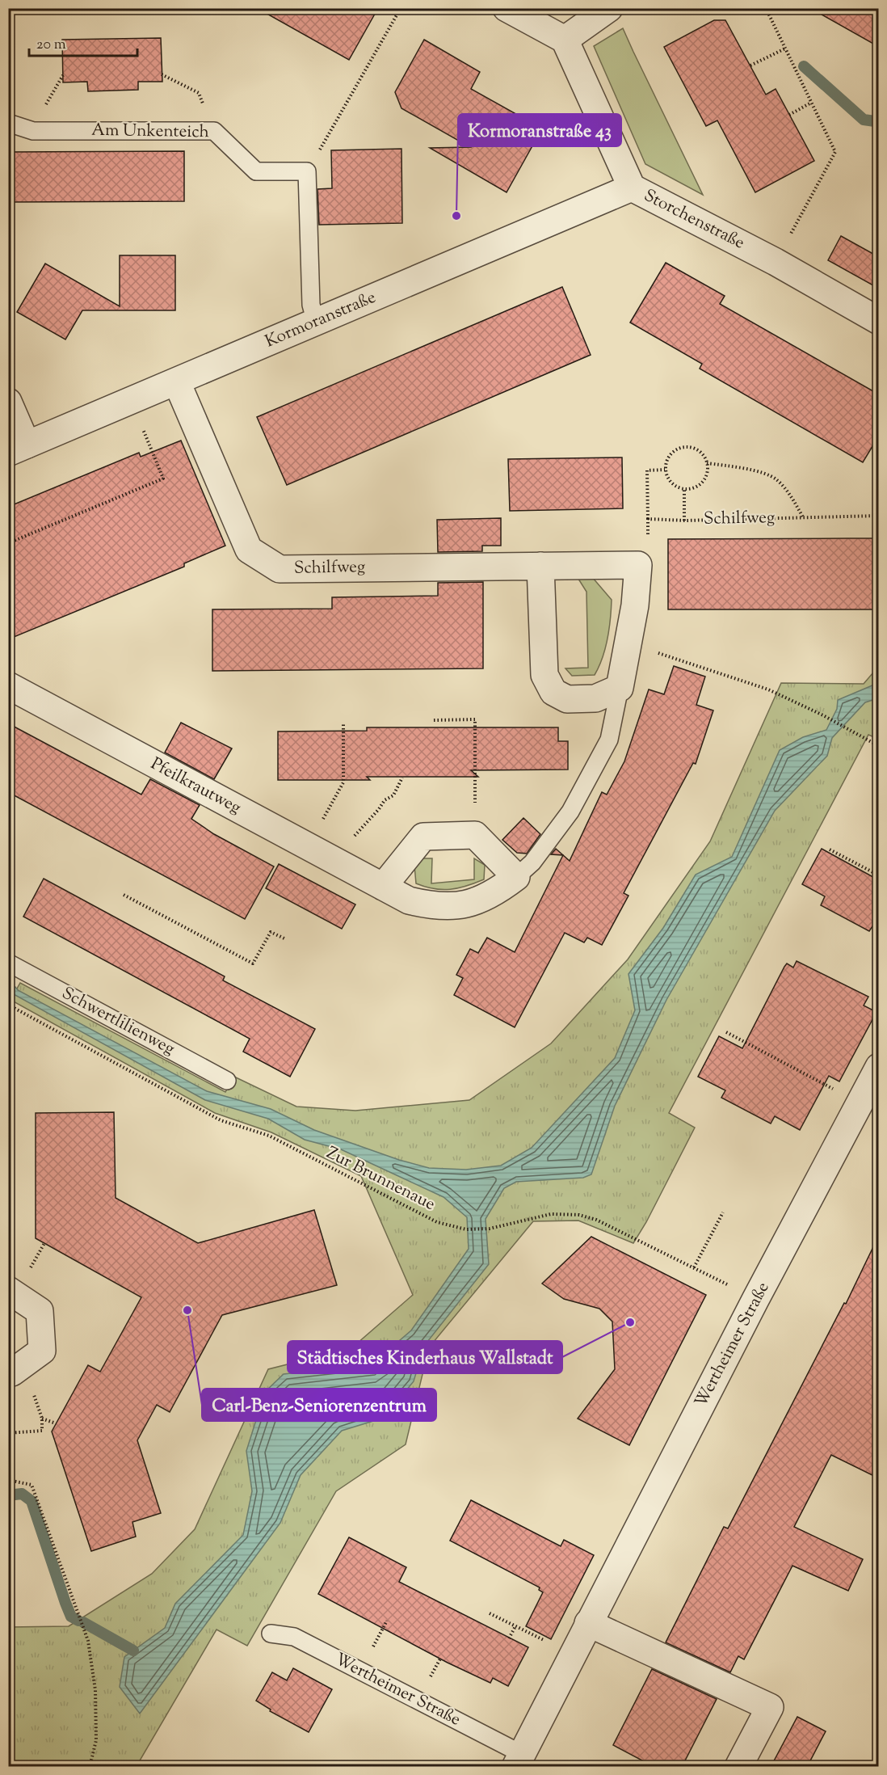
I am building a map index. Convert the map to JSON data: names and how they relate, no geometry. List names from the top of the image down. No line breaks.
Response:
{"streets":{"street":["Storchenstraße","Kormoranstraße","Schilfweg","Pfeilkrautweg","Wertheimer Straße"],"lane":["Am Unkenteich","Schwertlilienweg"],"path":["Zur Brunnenaue"]},"crossings":[["Storchenstraße","Kormoranstraße"],["Kormoranstraße","Schilfweg"],["Zur Brunnenaue","Wertheimer Straße"]],"places":["Kormoranstraße 43","Carl-Benz-Seniorenzentrum","Städtisches Kinderhaus Wallstadt"],"scale_bar":"20 m"}
